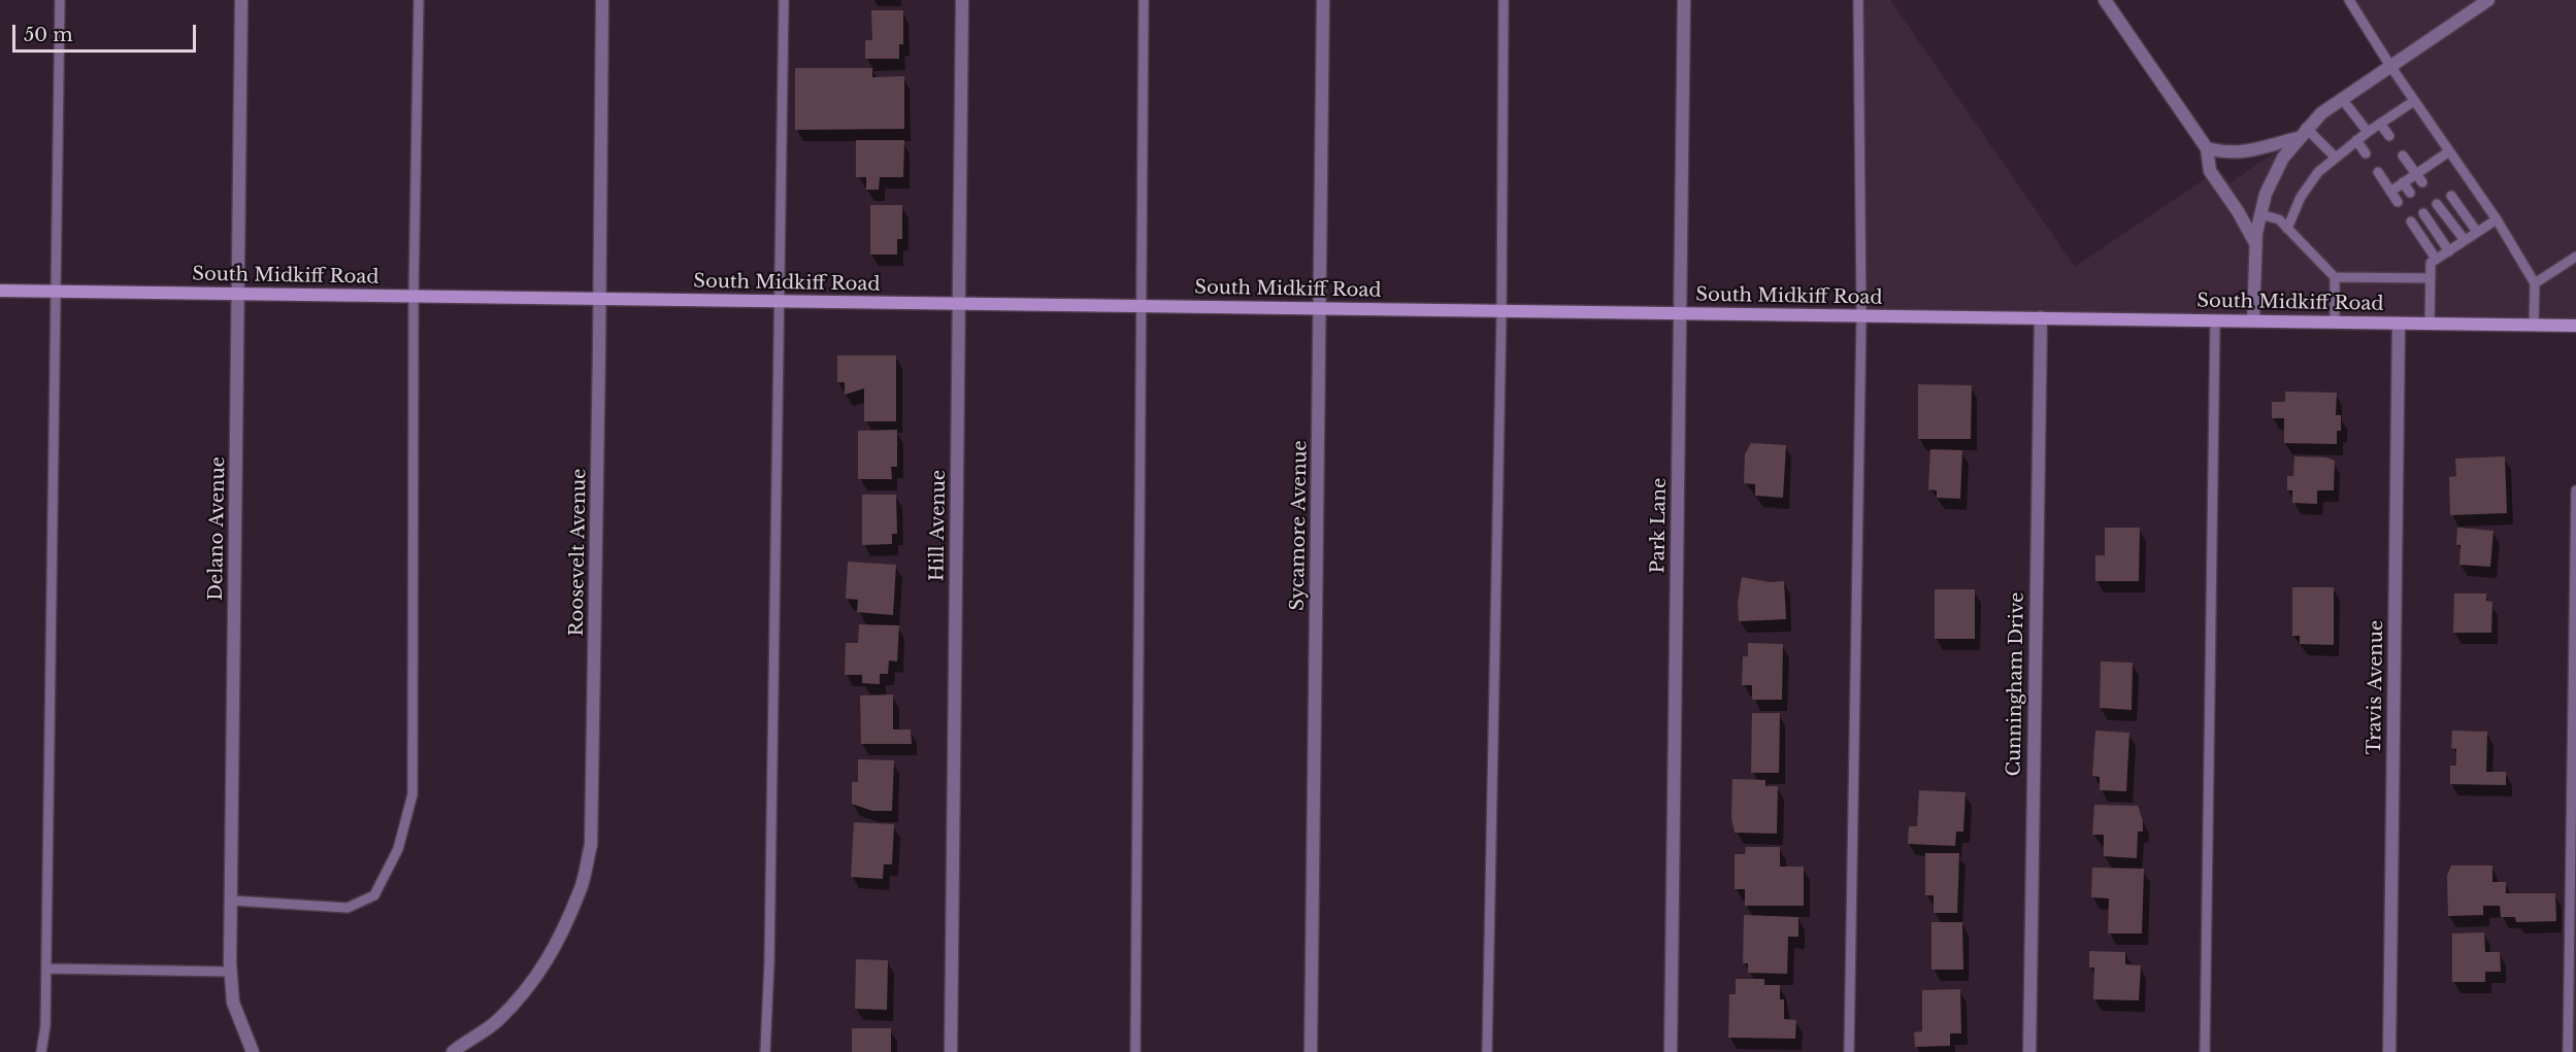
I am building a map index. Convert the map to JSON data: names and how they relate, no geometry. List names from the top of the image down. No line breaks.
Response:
{"streets":{"main road":["South Midkiff Road"],"street":["Hill Avenue","Sycamore Avenue","Park Lane","Delano Avenue","Roosevelt Avenue","Cunningham Drive","Travis Avenue"]},"crossings":[["South Midkiff Road","Hill Avenue"],["South Midkiff Road","Sycamore Avenue"],["South Midkiff Road","Park Lane"],["South Midkiff Road","Delano Avenue"],["South Midkiff Road","Roosevelt Avenue"],["South Midkiff Road","Cunningham Drive"],["South Midkiff Road","Travis Avenue"]],"scale_bar":"50 m"}
